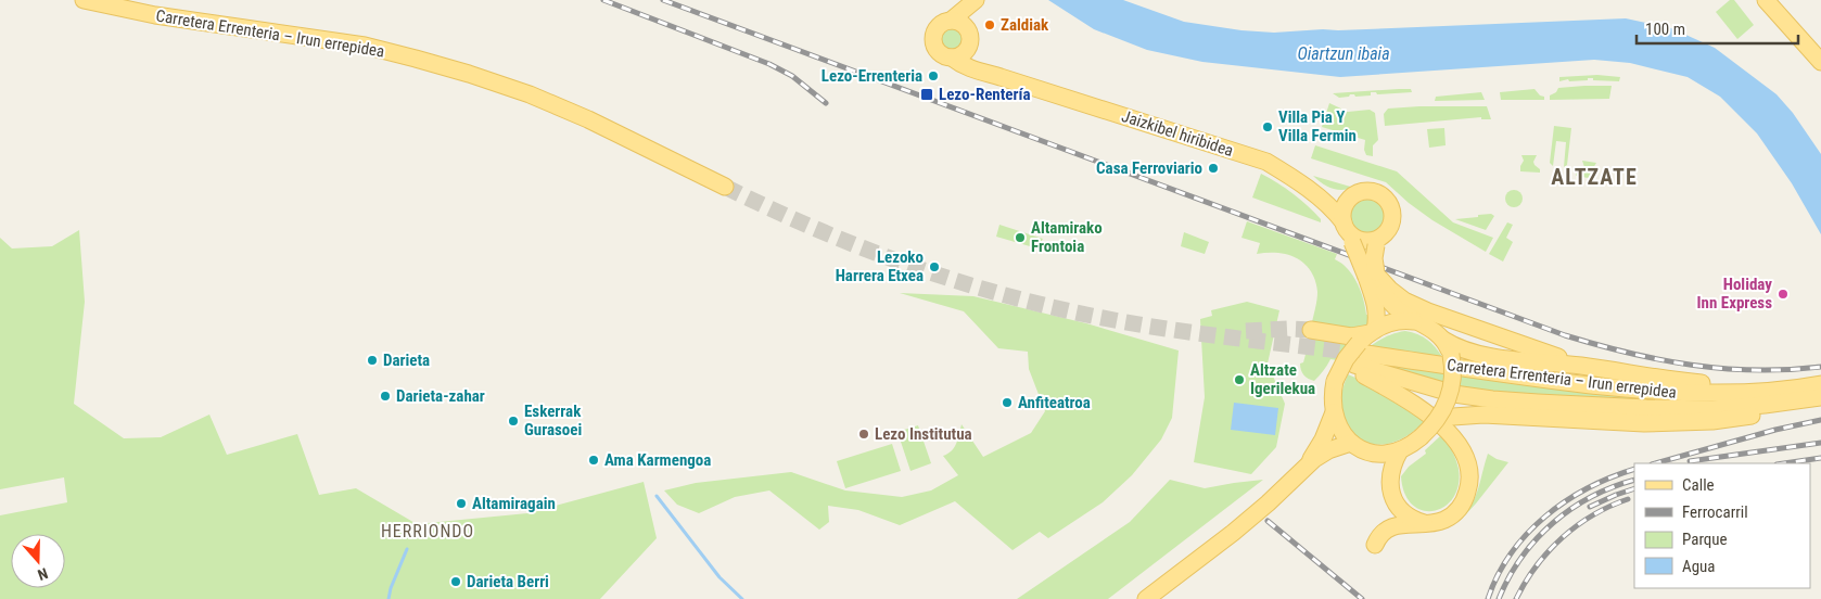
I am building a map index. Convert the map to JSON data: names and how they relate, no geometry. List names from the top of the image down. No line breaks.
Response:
{"streets":{"main road":["Carretera Errenteria – Irun errepidea","Jaizkibel hiribidea"]},"districts":["ALTZATE","HERRIONDO"],"water":["Oiartzun ibaia"],"places":{"other":["Zaldiak","Lezo-Errenteria","Villa Pia Y Villa Fermin","Casa Ferroviario","Altamirako Frontoia","Lezoko Harrera Etxea","Holiday Inn Express","Darieta","Altzate Igerilekua","Darieta-zahar","Anfiteatroa","Eskerrak Gurasoei","Lezo Institutua","Ama Karmengoa","Altamiragain","Darieta Berri"],"transit":["Lezo-Rentería"]},"legend":["Calle","Ferrocarril","Parque","Agua"],"scale_bar":"100 m","north":"bottom"}
